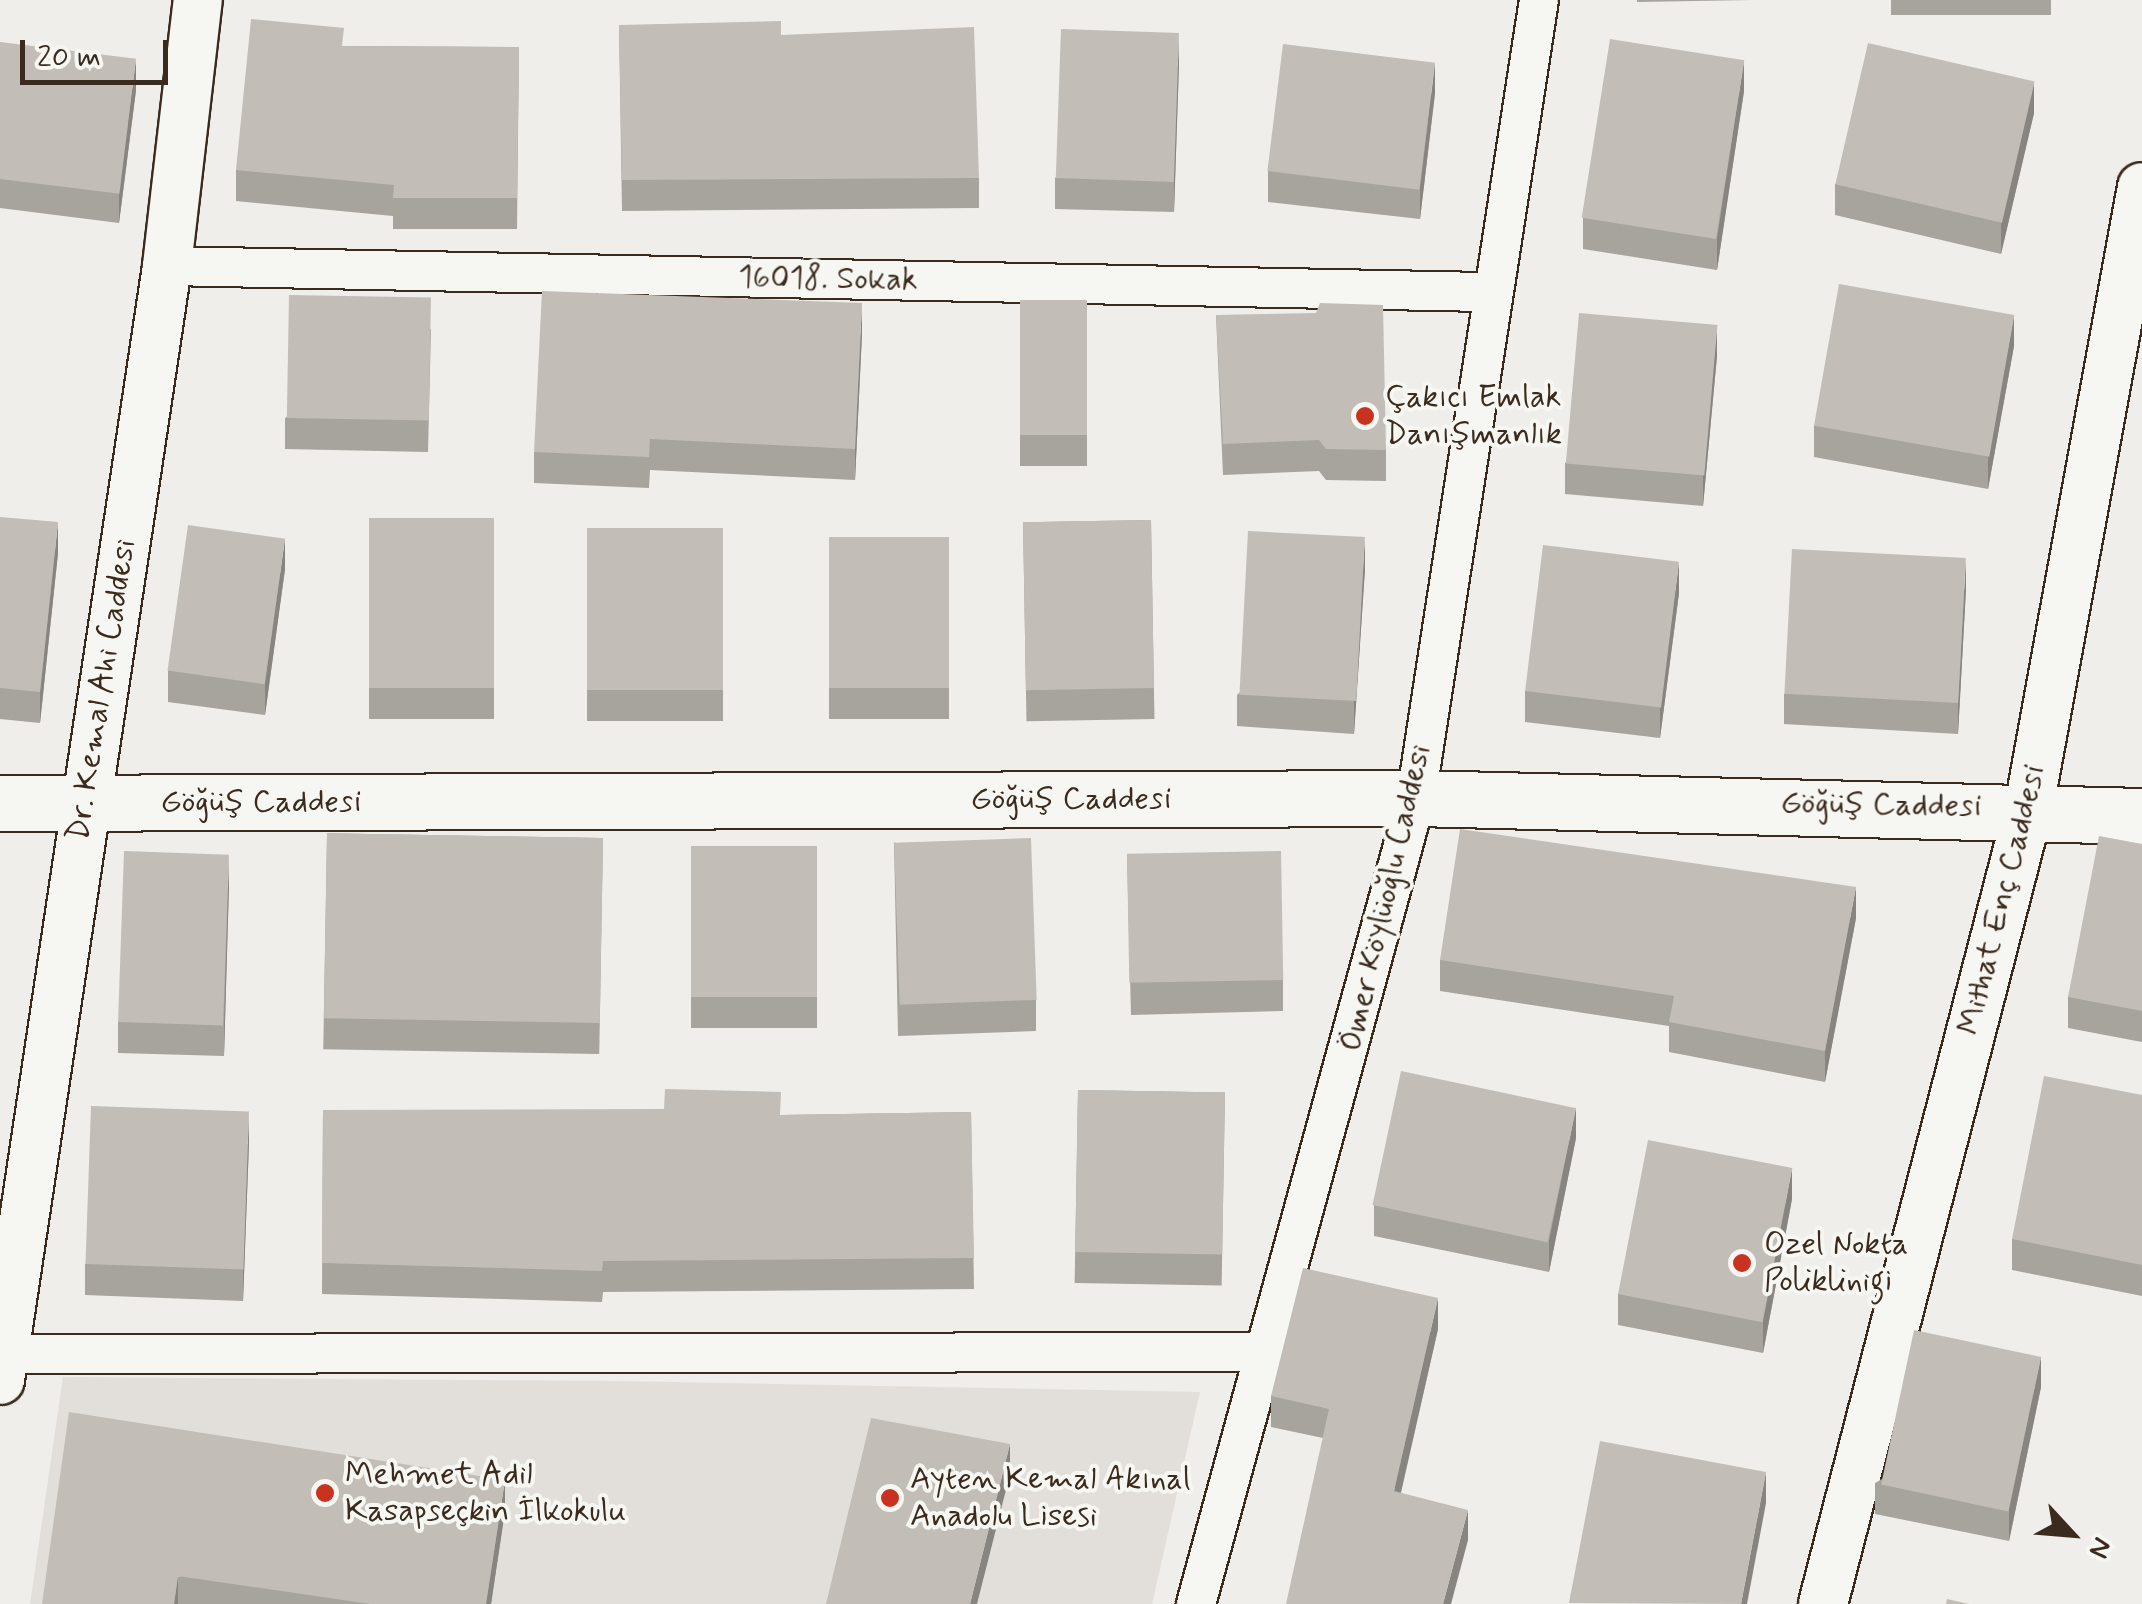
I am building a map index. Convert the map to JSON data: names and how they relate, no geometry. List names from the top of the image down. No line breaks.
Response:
{"streets":{"main road":["Göğüş Caddesi"],"street":["16018. Sokak","Dr. Kemal Ahi Caddesi","Ömer Köylüoğlu Caddesi","Mithat Enç Caddesi"]},"crossings":[["16018. Sokak","Dr. Kemal Ahi Caddesi"],["16018. Sokak","Ömer Köylüoğlu Caddesi"],["Dr. Kemal Ahi Caddesi","Göğüş Caddesi"],["Göğüş Caddesi","Ömer Köylüoğlu Caddesi"],["Göğüş Caddesi","Mithat Enç Caddesi"]],"places":["Çakıcı Emlak Danışmanlık","Ozel Nokta Poliklinigi","Mehmet Adil Kasapseçkin İlkokulu","Ayten Kemal Akınal Anadolu Lisesi"],"scale_bar":"20 m","north":"bottom right"}
